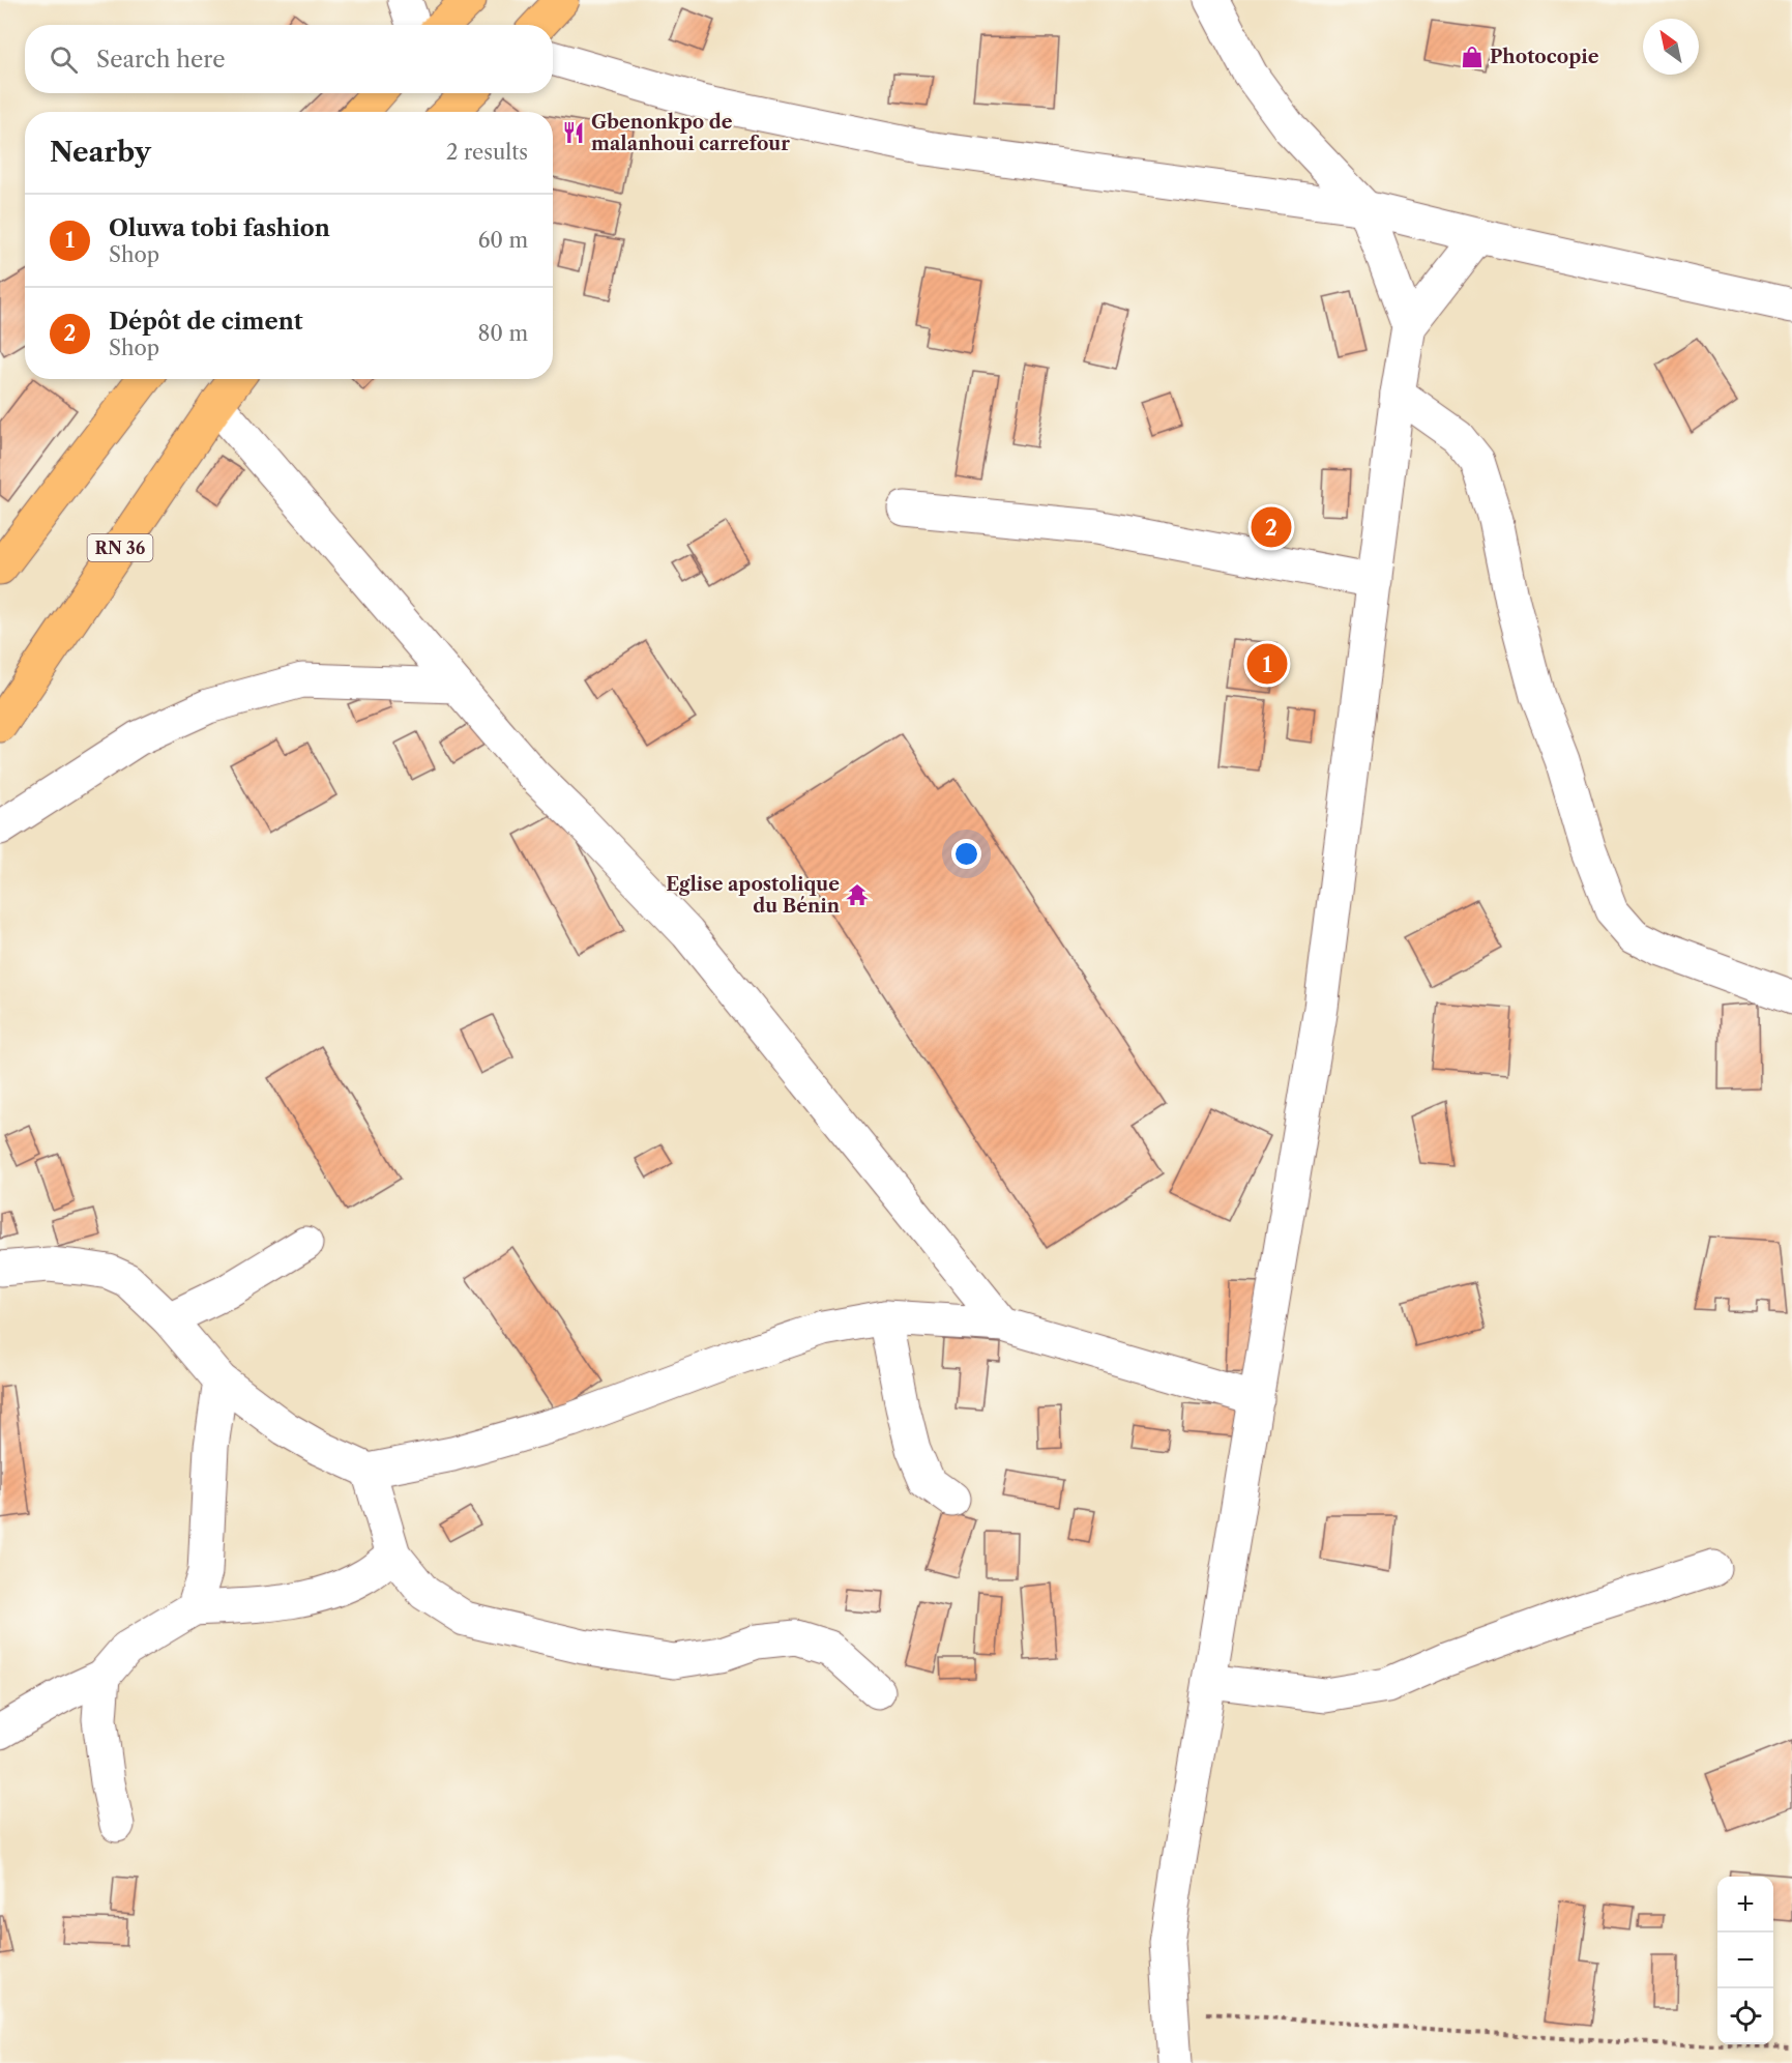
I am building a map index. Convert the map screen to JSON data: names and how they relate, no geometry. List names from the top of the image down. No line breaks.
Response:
{"streets":{"main road":["RN 36"]},"places":{"shop":["Photocopie"],"restaurant":["Gbenonkpo de malanhoui carrefour"],"temple":["Eglise apostolique du Bénin"]},"north":"top left","page":{"search":"Search here","heading":["Nearby","2 results"],"list":[{"mark":"1","name":"Oluwa tobi fashion","note":"Shop","value":"60 m"},{"mark":"2","name":"Dépôt de ciment","note":"Shop","value":"80 m"}],"pins":["2","1"],"map_buttons":["+","−"]}}
